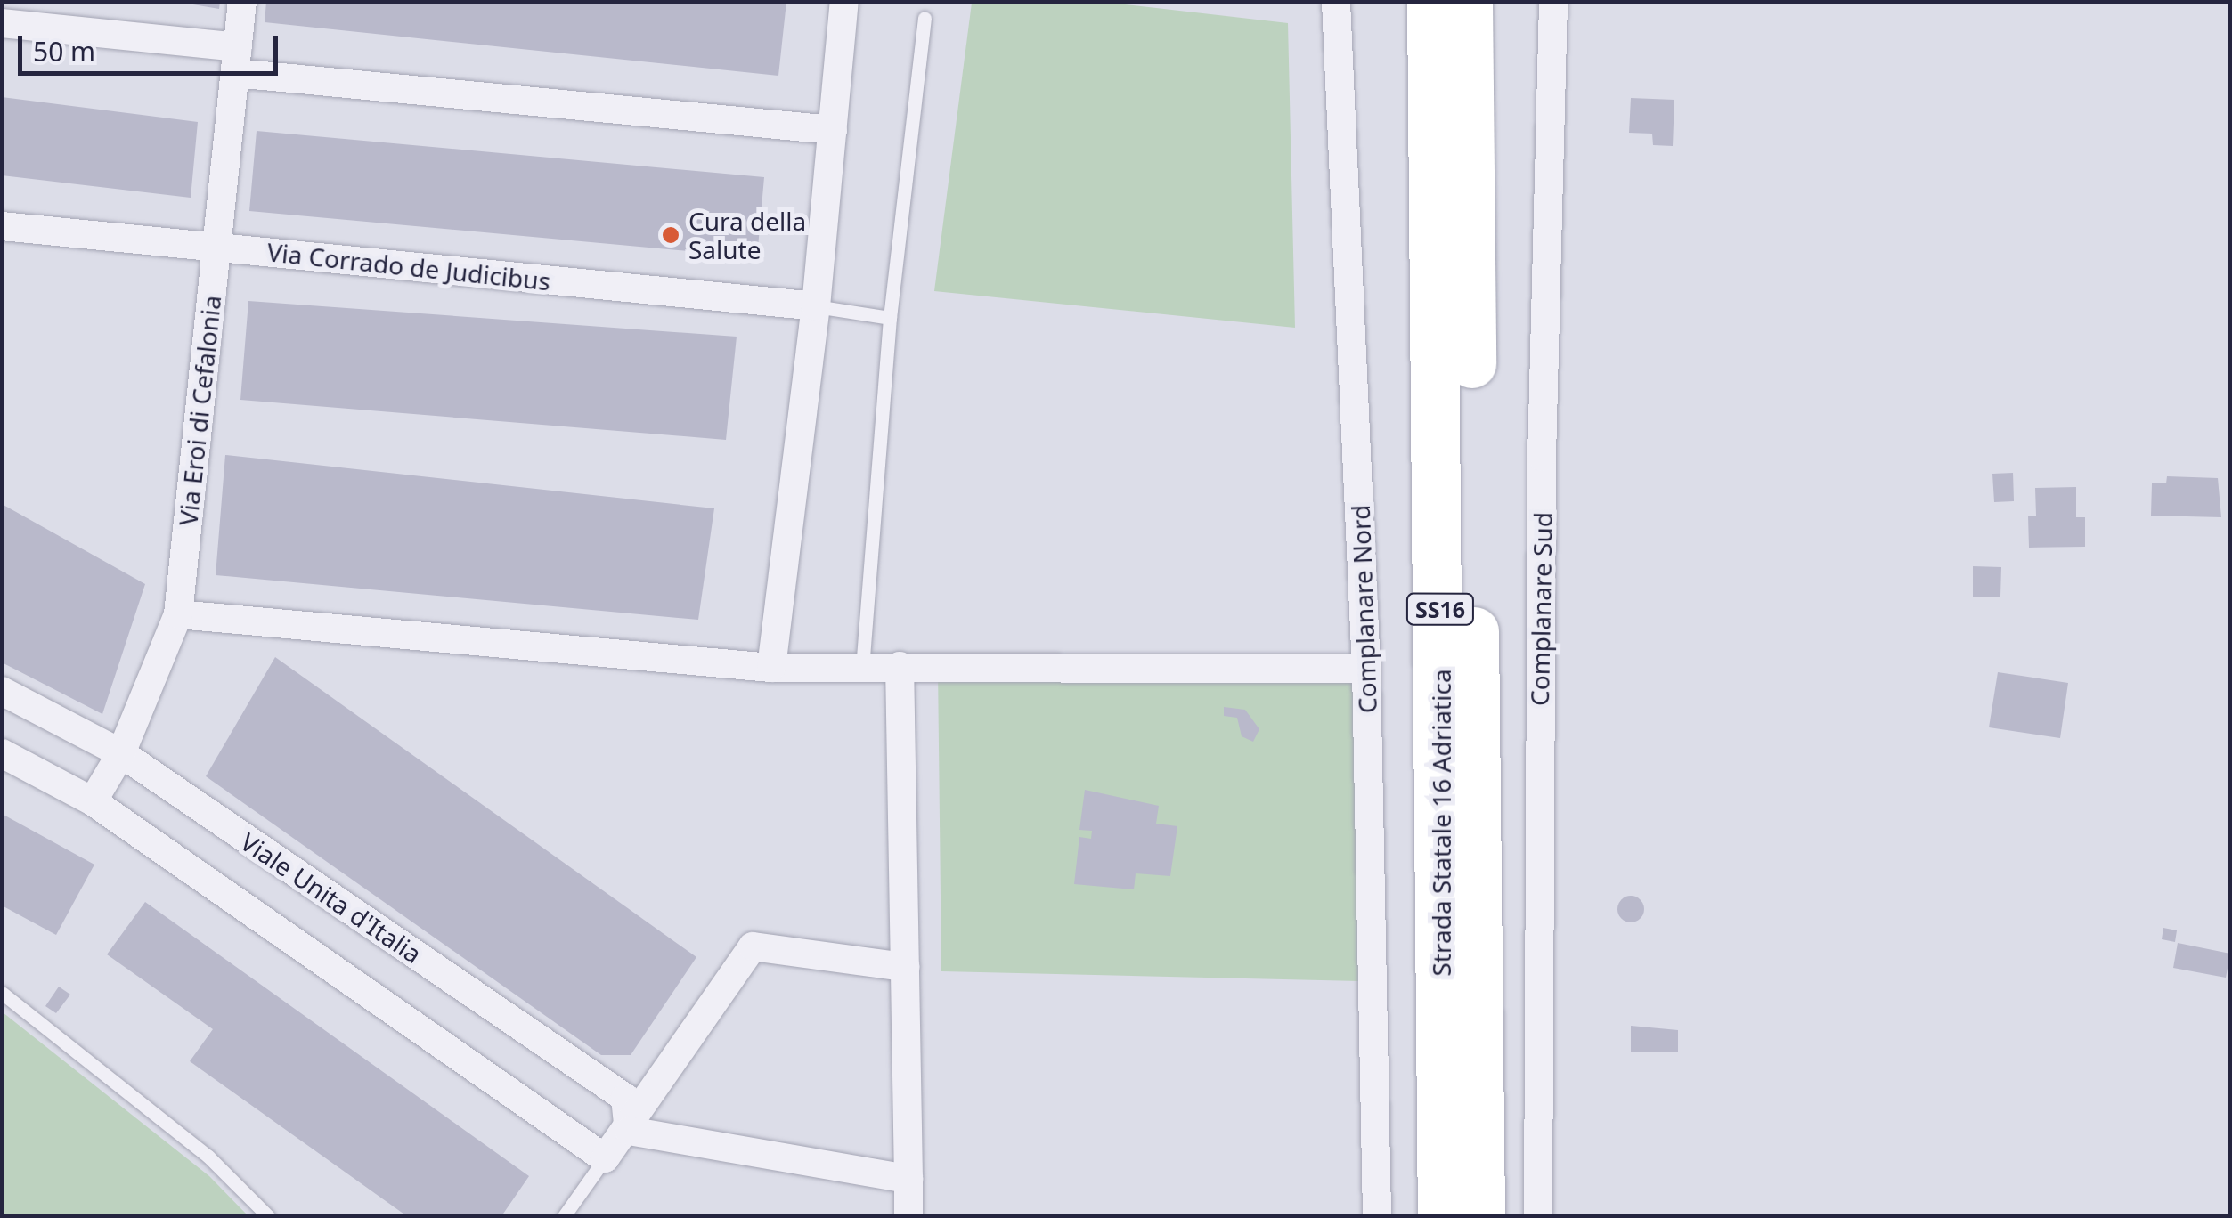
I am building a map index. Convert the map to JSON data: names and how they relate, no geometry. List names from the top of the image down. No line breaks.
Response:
{"streets":{"highway":["SS16","Strada Statale 16 Adriatica"],"street":["Via Corrado de Judicibus","Via Eroi di Cefalonia","Complanare Nord","Complanare Sud","Viale Unita d'Italia"]},"crossings":[["Via Corrado de Judicibus","Via Eroi di Cefalonia"],["Via Eroi di Cefalonia","Viale Unita d'Italia"]],"places":["Cura della Salute"],"scale_bar":"50 m"}
